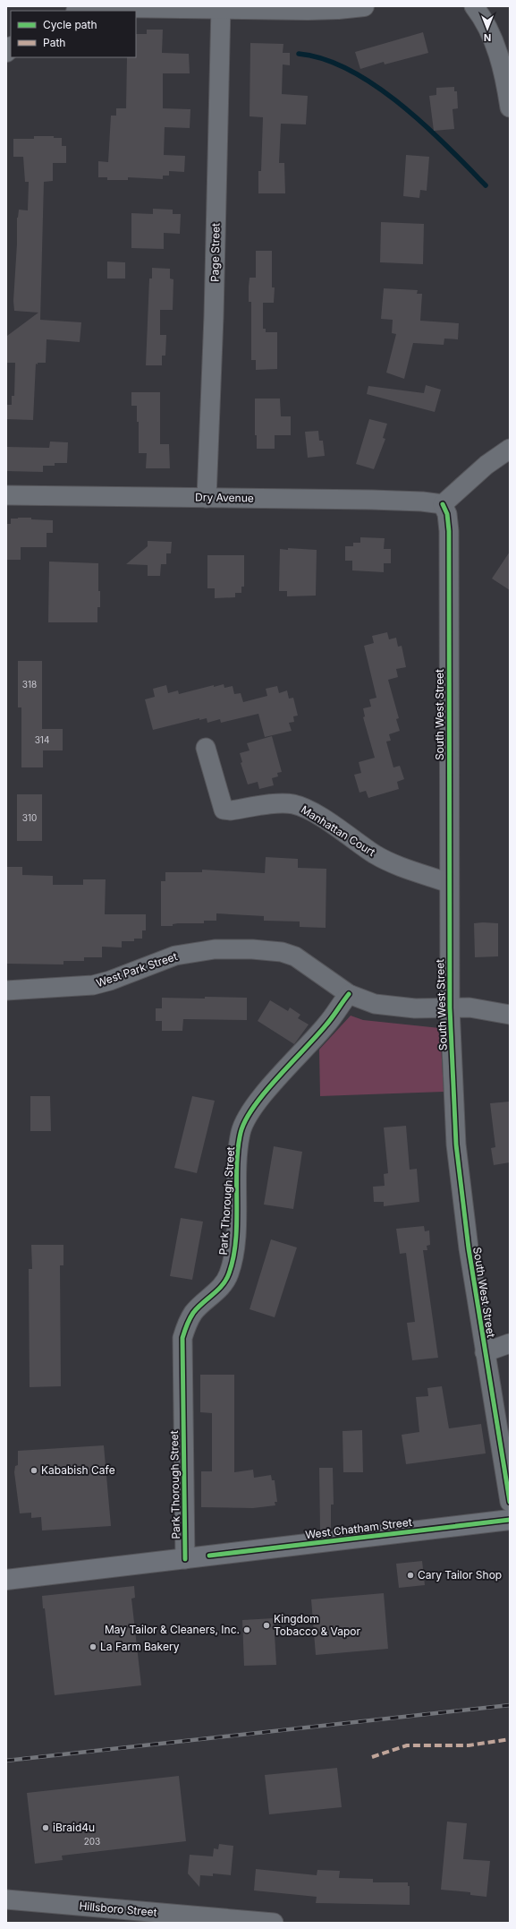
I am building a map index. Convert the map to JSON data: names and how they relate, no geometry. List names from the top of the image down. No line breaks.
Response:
{"streets":{"main road":["West Chatham Street"],"street":["Page Street","Dry Avenue","South West Street","Manhattan Court","West Park Street","Park Thorough Street","Hillsboro Street"]},"crossings":[["Page Street","Dry Avenue"],["Dry Avenue","South West Street"],["South West Street","Manhattan Court"],["South West Street","West Park Street"],["West Park Street","Park Thorough Street"],["Park Thorough Street","West Chatham Street"]],"places":["Kababish Cafe","Cary Tailor Shop","Kingdom Tobacco & Vapor","May Tailor & Cleaners, Inc.","La Farm Bakery","iBraid4u"],"house_numbers":["318","314","310","203"],"legend":["Cycle path","Path"],"north":"bottom"}
